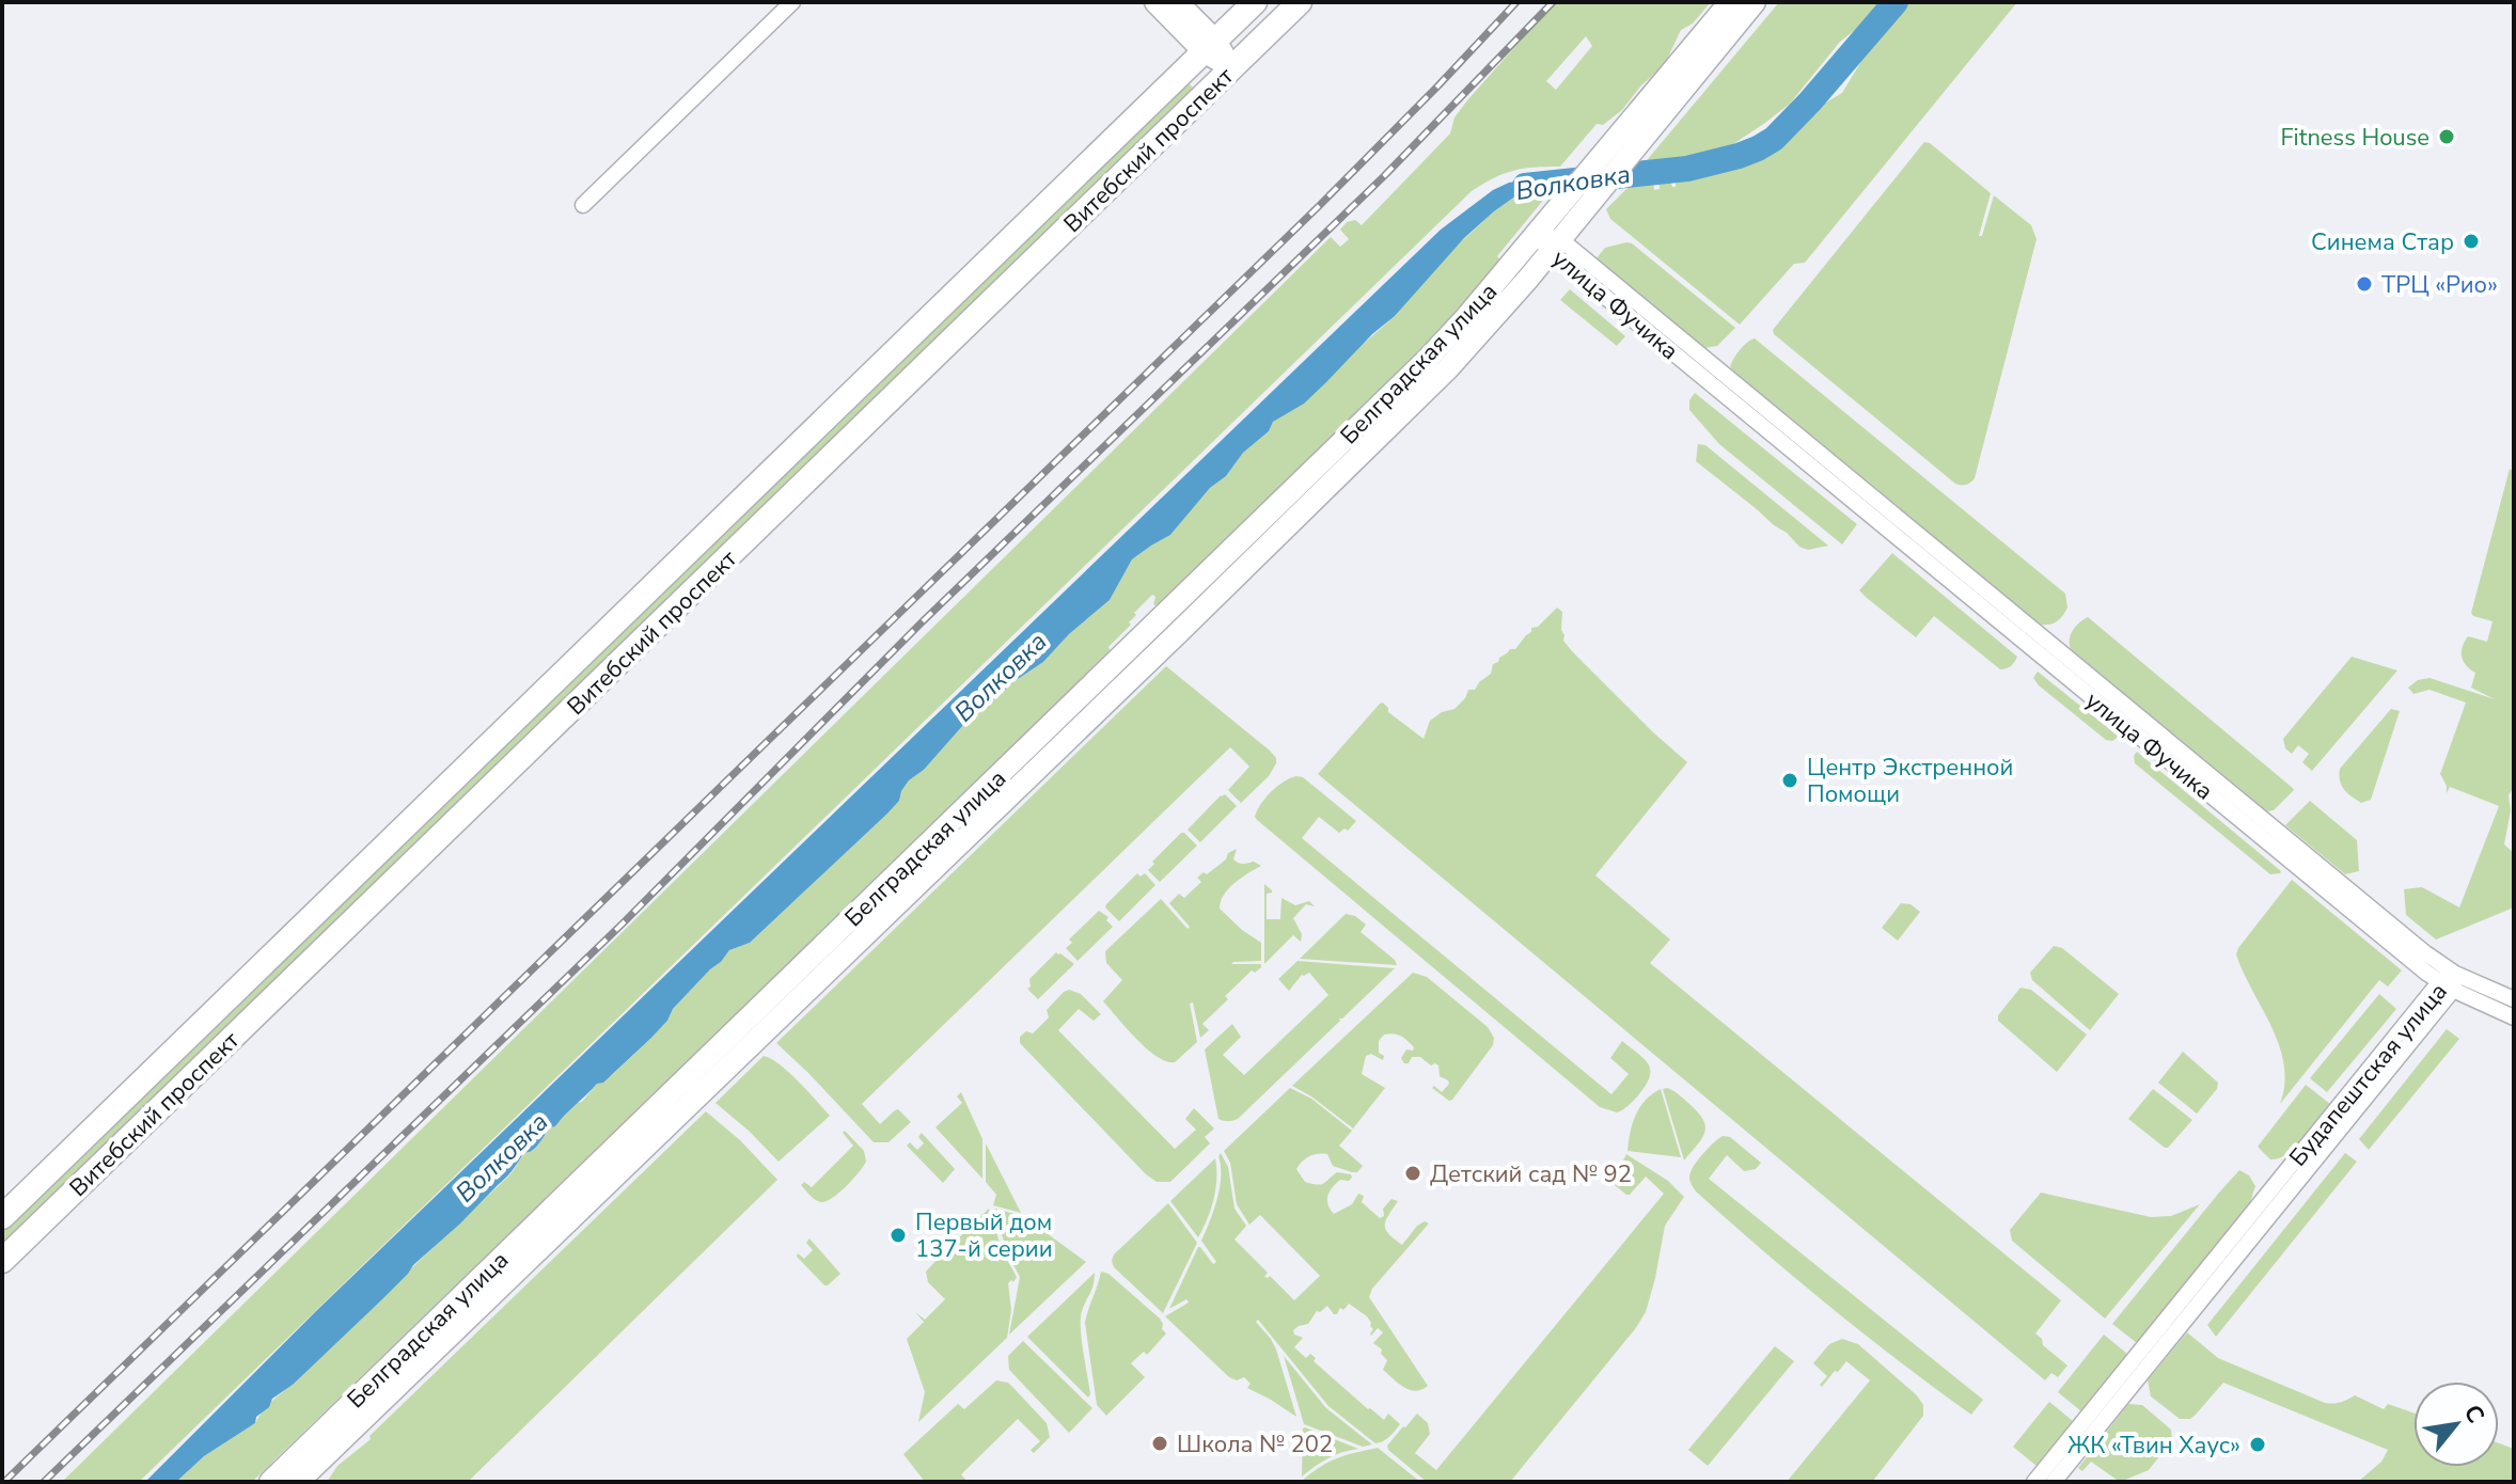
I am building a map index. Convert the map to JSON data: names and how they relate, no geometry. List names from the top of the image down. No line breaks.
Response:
{"streets":{"main road":["Витебский проспект"],"street":["улица Фучика","Белградская улица","Будапештская улица"]},"crossings":[["улица Фучика","Белградская улица"],["улица Фучика","Будапештская улица"]],"water":["Волковка"],"places":["Fitness House","Синема Стар","ТРЦ «Рио»","Центр Экстренной Помощи","Детский сад № 92","Первый дом 137-й серии","Школа № 202","ЖК «Твин Хаус»"],"north":"top right"}
